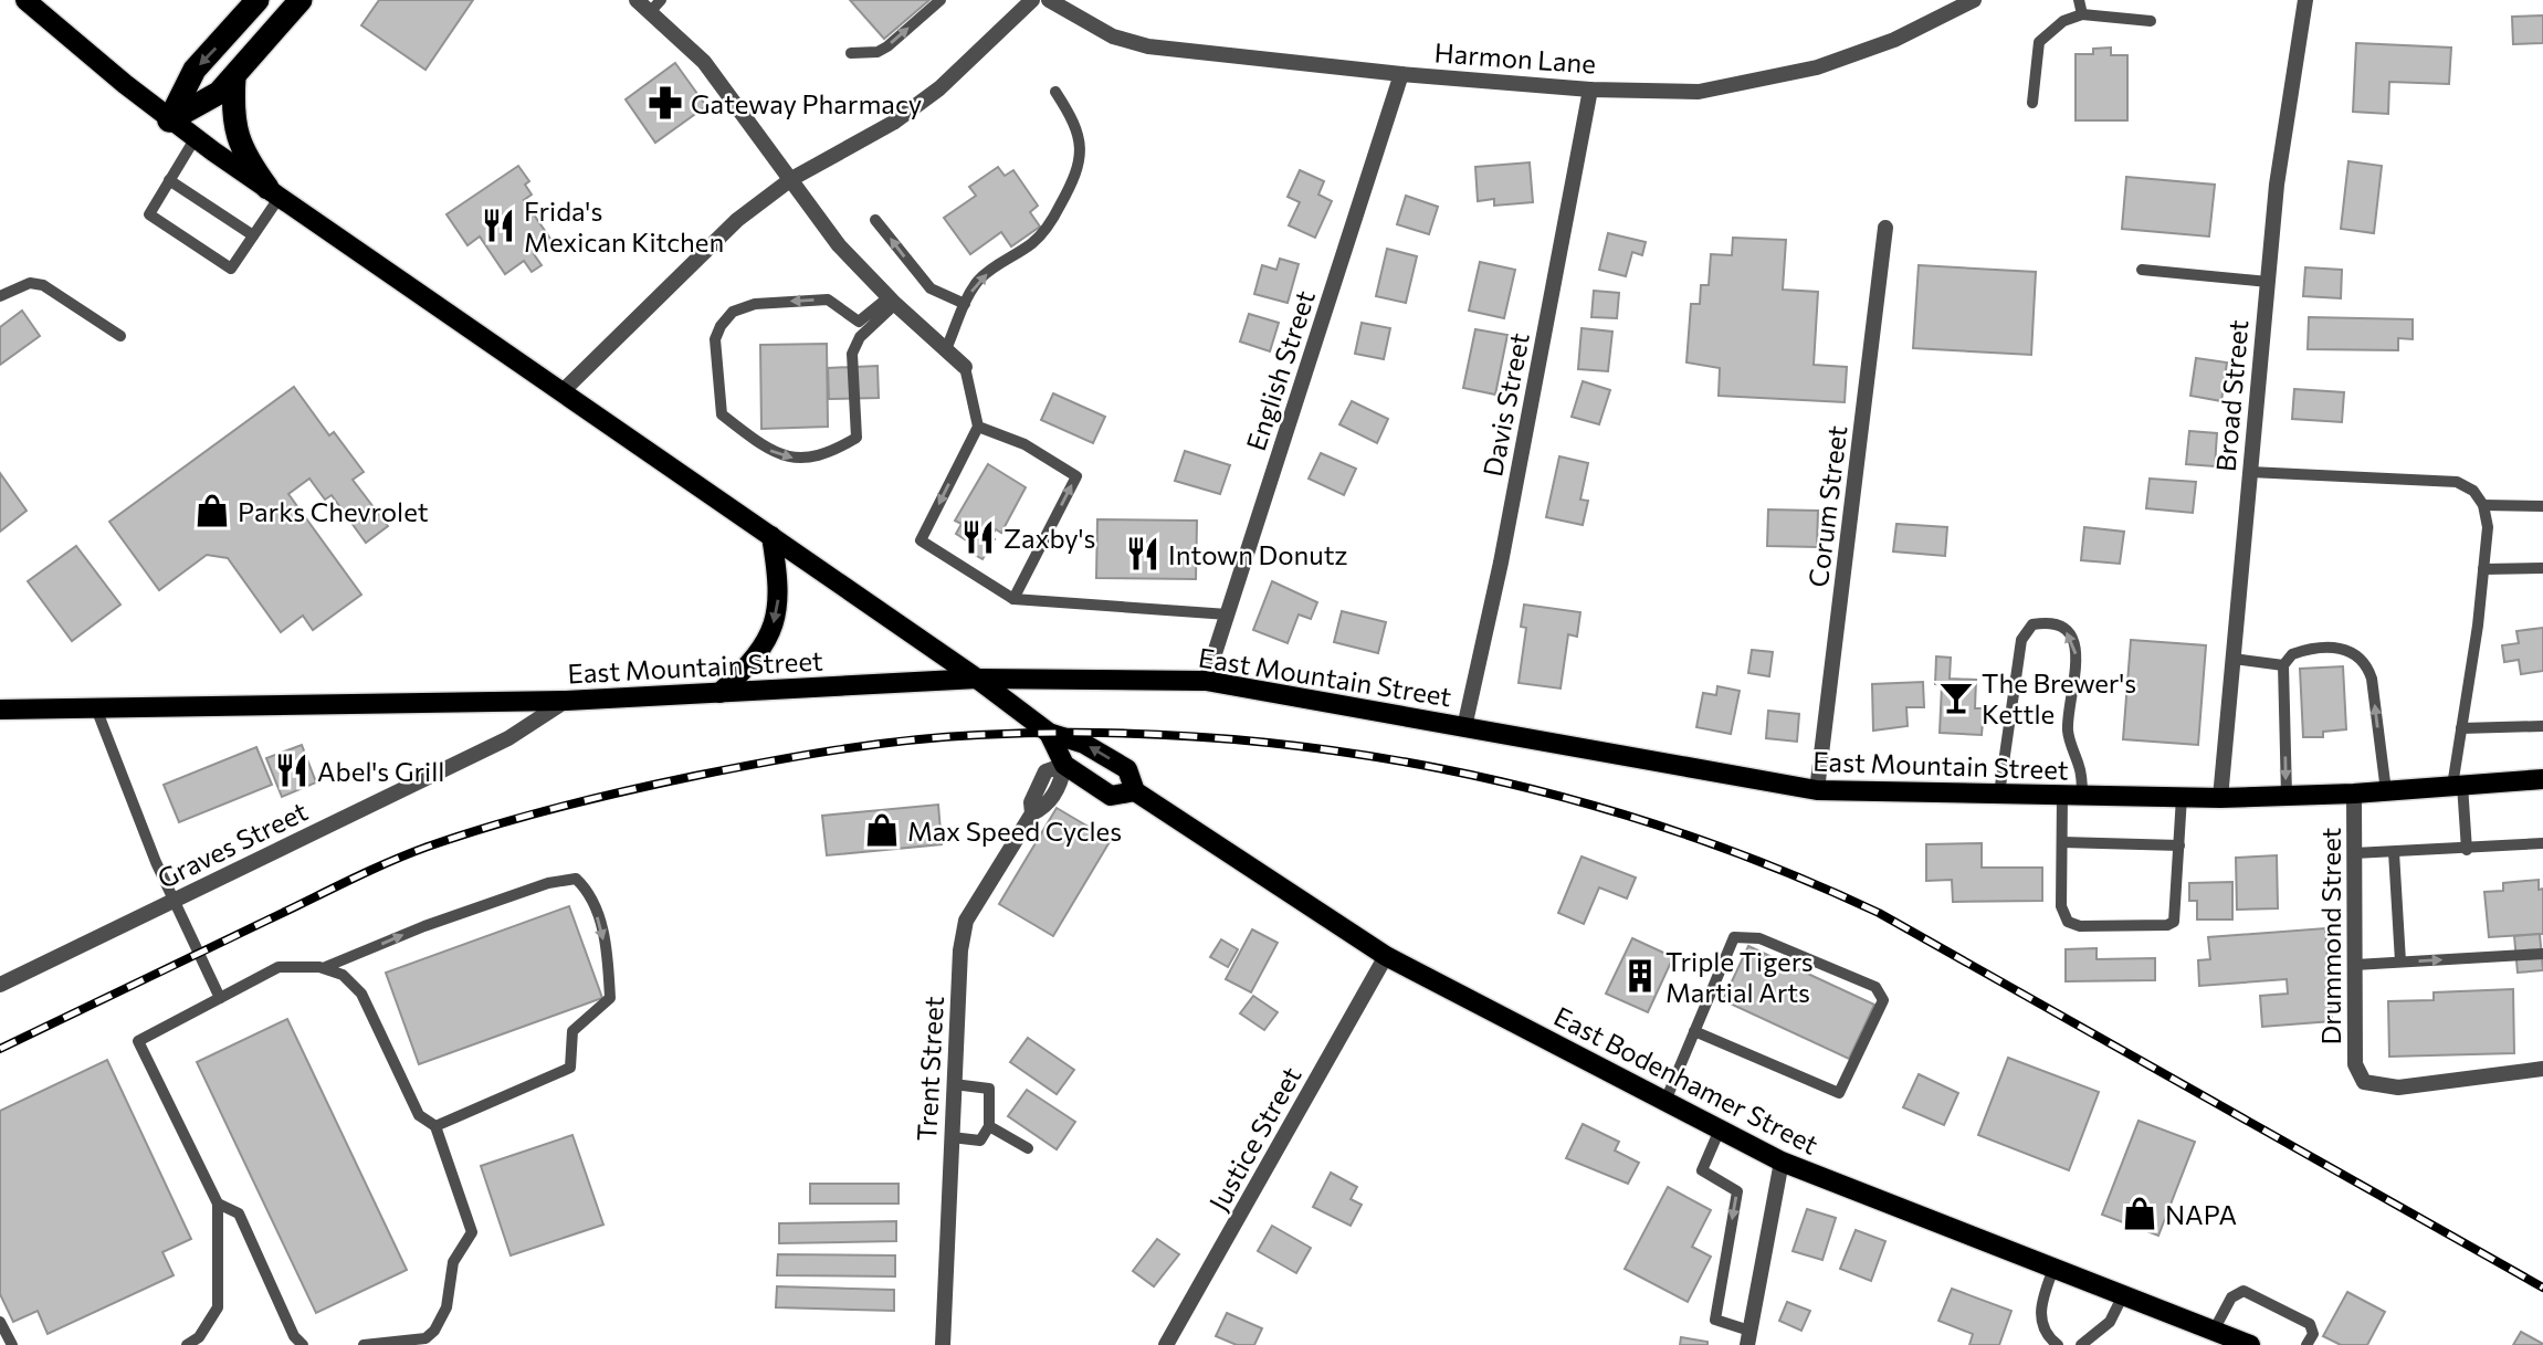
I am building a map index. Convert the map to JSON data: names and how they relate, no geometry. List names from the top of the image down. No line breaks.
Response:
{"streets":{"main road":["East Mountain Street","East Bodenhamer Street"],"street":["Harmon Lane","English Street","Broad Street","Davis Street","Corum Street","Graves Street","Drummond Street","Trent Street","Justice Street"]},"crossings":[["Harmon Lane","English Street"],["Harmon Lane","Davis Street"],["English Street","East Mountain Street"],["Broad Street","East Mountain Street"],["Davis Street","East Mountain Street"],["Corum Street","East Mountain Street"],["East Mountain Street","Graves Street"],["East Mountain Street","Drummond Street"],["East Mountain Street","East Bodenhamer Street"],["Trent Street","East Bodenhamer Street"],["East Bodenhamer Street","Justice Street"]],"places":{"pharmacy":["Gateway Pharmacy"],"restaurant":["Frida's Mexican Kitchen","Zaxby's","Intown Donutz","Abel's Grill"],"shop":["Parks Chevrolet","Max Speed Cycles","NAPA"],"bar":["The Brewer's Kettle"],"building":["Triple Tigers Martial Arts"]}}
